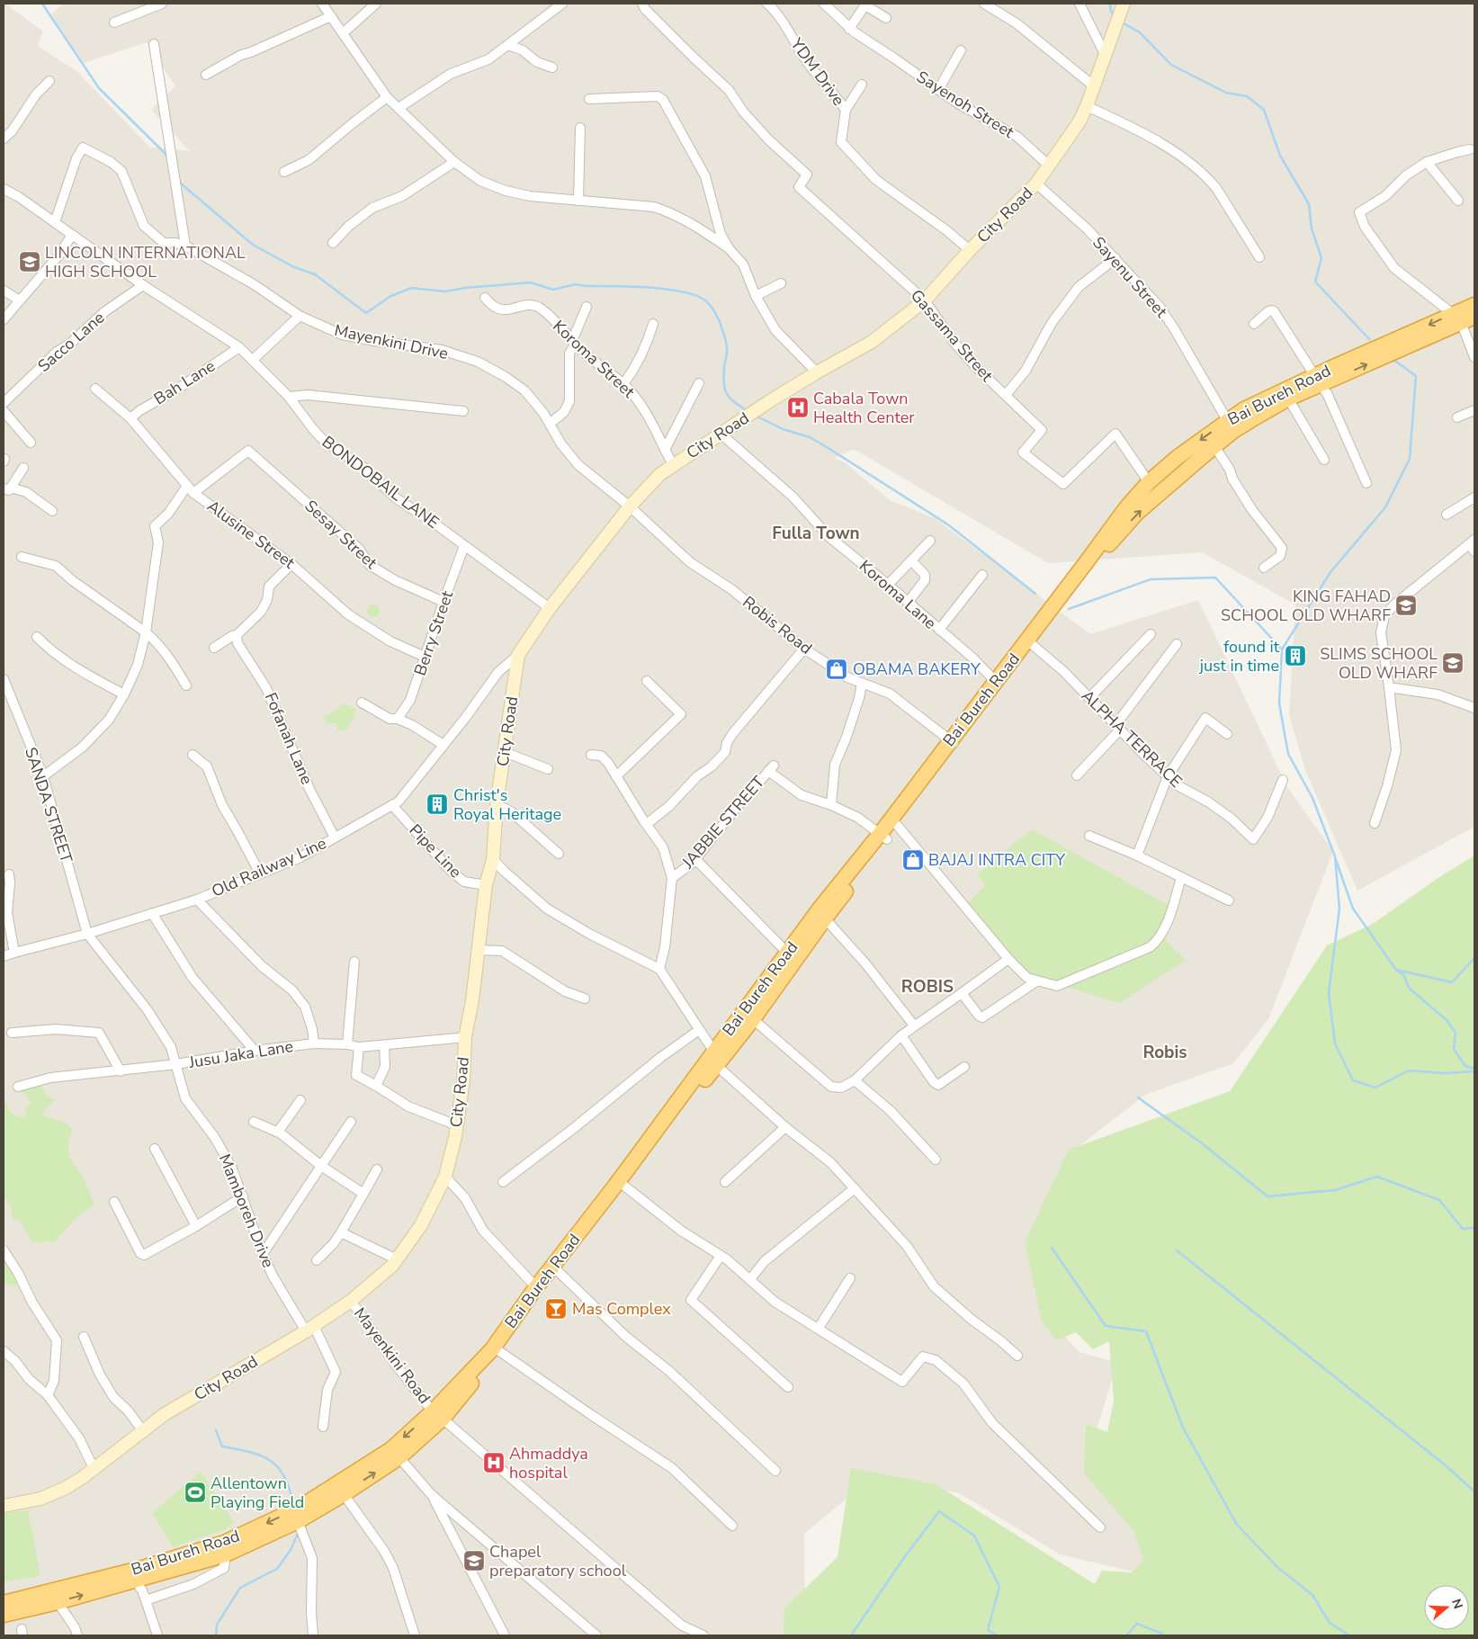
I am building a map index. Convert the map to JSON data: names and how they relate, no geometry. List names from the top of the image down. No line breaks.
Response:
{"streets":{"highway":["Bai Bureh Road"],"main road":["City Road"],"street":["YDM Drive","Sayenoh Street","Sayenu Street","Gassama Street","Sacco Lane","Mayenkini Drive","Koroma Street","Bah Lane","BONDOBAIL LANE","Alusine Street","Sesay Street","Koroma Lane","Robis Road","Berry Street","Fofanah Lane","ALPHA TERRACE","SANDA STREET","JABBIE STREET","Pipe Line","Old Railway Line","Jusu Jaka Lane","Mamboreh Drive","Mayenkini Road"]},"crossings":[["YDM Drive","City Road"],["Sayenoh Street","City Road"],["City Road","Sayenu Street"],["City Road","Gassama Street"],["City Road","Mayenkini Drive"],["City Road","Koroma Street"],["City Road","BONDOBAIL LANE"],["City Road","Koroma Lane"],["City Road","Robis Road"],["City Road","Pipe Line"],["City Road","Old Railway Line"],["City Road","Jusu Jaka Lane"],["City Road","Mamboreh Drive"],["City Road","Mayenkini Road"],["Sayenu Street","Bai Bureh Road"],["Gassama Street","Bai Bureh Road"],["Sacco Lane","BONDOBAIL LANE"],["Mayenkini Drive","BONDOBAIL LANE"],["Mayenkini Drive","Robis Road"],["Bah Lane","BONDOBAIL LANE"],["Bah Lane","Alusine Street"],["Bai Bureh Road","Koroma Lane"],["Bai Bureh Road","Robis Road"],["Bai Bureh Road","ALPHA TERRACE"],["Bai Bureh Road","Mayenkini Road"],["BONDOBAIL LANE","Berry Street"],["Alusine Street","Sesay Street"],["Alusine Street","Berry Street"],["Sesay Street","Berry Street"],["Fofanah Lane","Old Railway Line"],["SANDA STREET","Old Railway Line"],["SANDA STREET","Mamboreh Drive"],["Pipe Line","Old Railway Line"],["Old Railway Line","Mamboreh Drive"],["Jusu Jaka Lane","Mamboreh Drive"]],"districts":["Fulla Town","ROBIS","Robis"],"places":{"school or university":["LINCOLN INTERNATIONAL HIGH SCHOOL","KING FAHAD SCHOOL OLD WHARF","SLIMS SCHOOL OLD WHARF","Chapel preparatory school"],"hospital":["Cabala Town Health Center","Ahmaddya hospital"],"building":["found it just in time","Christ's Royal Heritage"],"shop":["OBAMA BAKERY","BAJAJ INTRA CITY"],"bar":["Mas Complex"],"sports":["Allentown Playing Field"]},"north":"right"}
